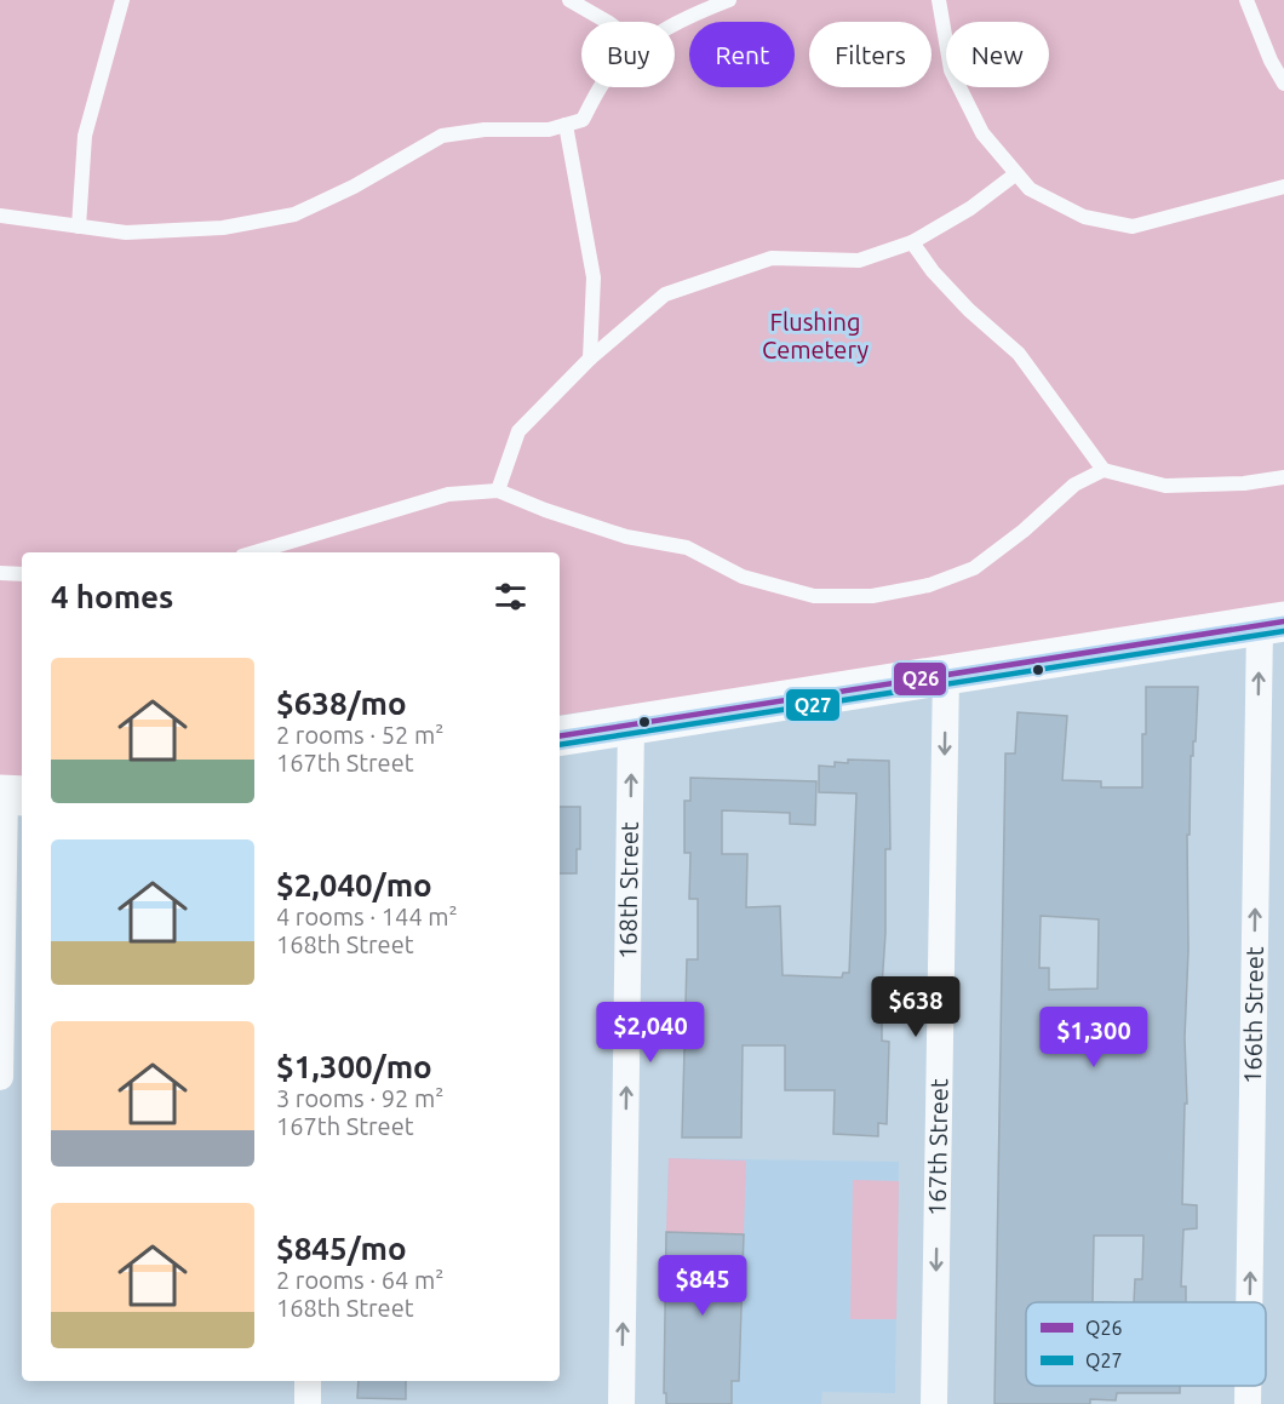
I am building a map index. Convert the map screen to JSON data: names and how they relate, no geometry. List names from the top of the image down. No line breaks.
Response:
{"streets":{"street":["168th Street","166th Street","167th Street"]},"one_way":["168th Street","166th Street","167th Street"],"parks":["Flushing Cemetery"],"lines":["transit line Q26","transit line Q27"],"legend":["Q26","Q27"],"page":{"chip":["Buy","Rent","Filters","New"],"heading":"4 homes","list":[{"name":"$638/mo","note":"2 rooms · 52 m² · 167th Street"},{"name":"$2,040/mo","note":"4 rooms · 144 m² · 168th Street"},{"name":"$1,300/mo","note":"3 rooms · 92 m² · 167th Street"},{"name":"$845/mo","note":"2 rooms · 64 m² · 168th Street"}],"price":["$638","$2,040","$1,300","$845"]}}
